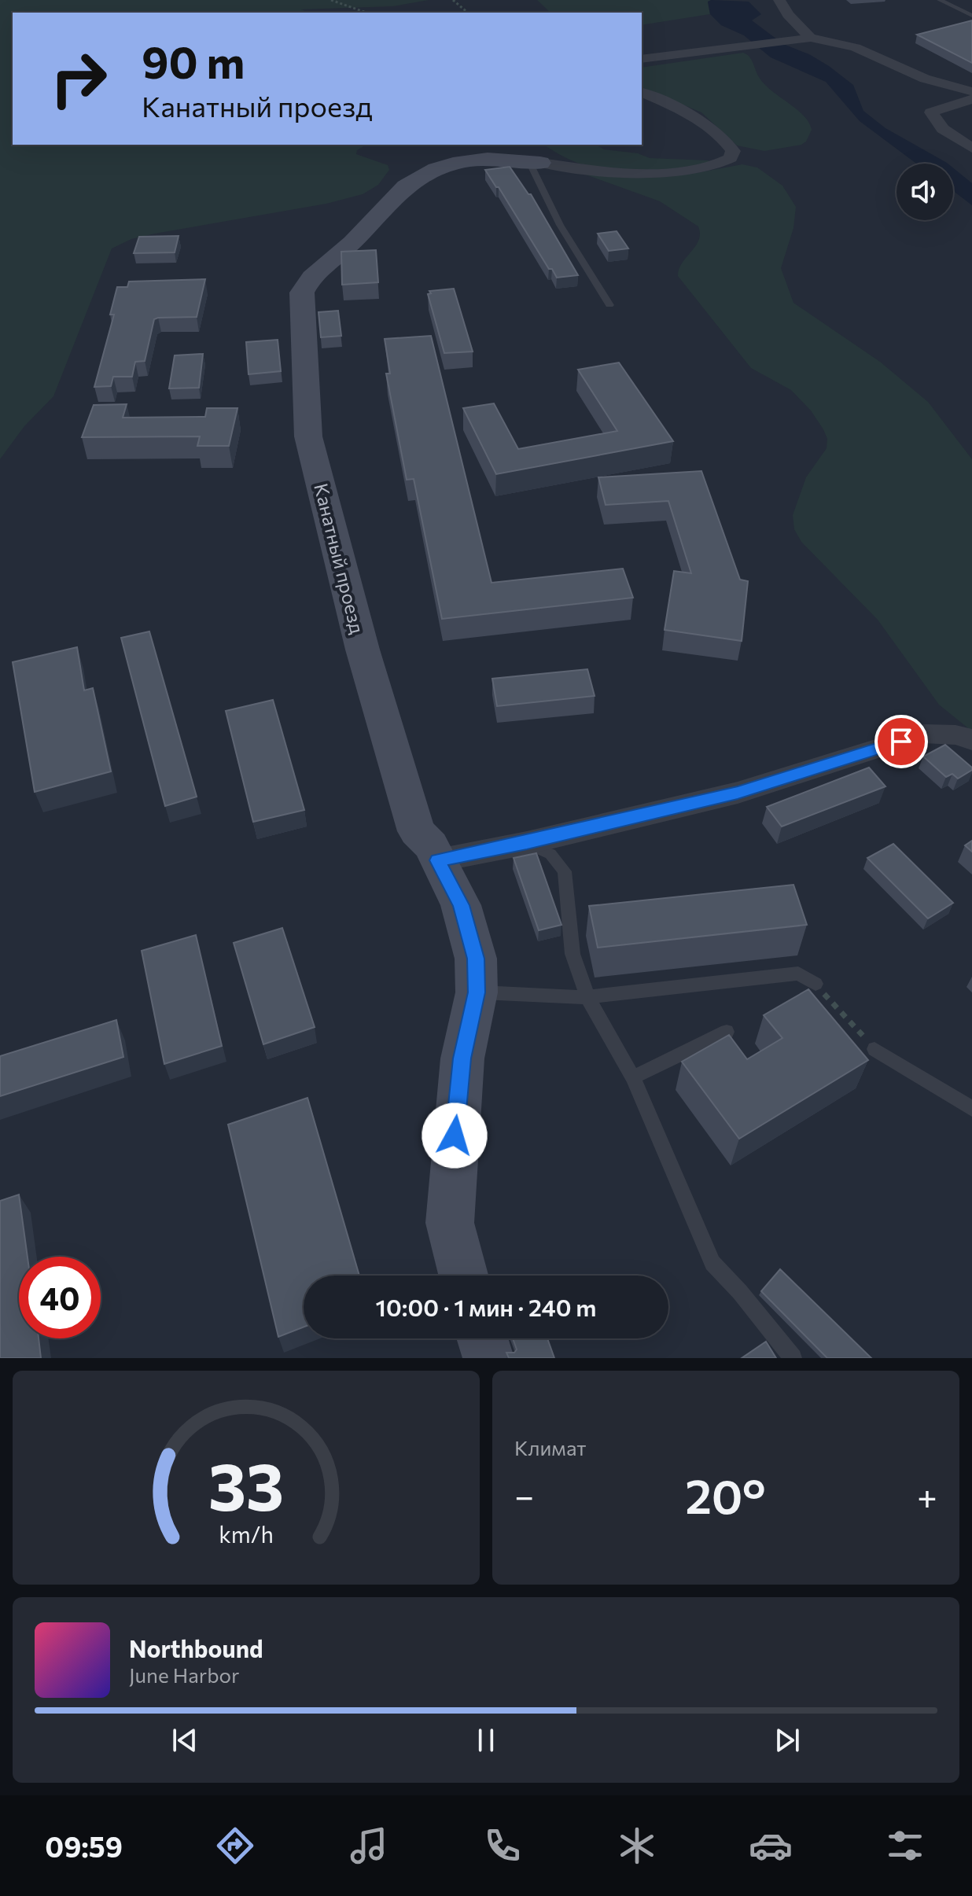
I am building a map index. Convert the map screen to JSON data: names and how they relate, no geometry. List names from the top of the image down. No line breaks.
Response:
{"streets":{"street":["Канатный проезд"]},"page":{"turn":["90 m","Канатный проезд"],"limit":"40","trip":"10:00 · 1 мин · 240 m","tile":"Климат","heat":["−","20°","+"],"song":["Northbound","June Harbor"],"tabs":"09:59","gauge":["33","km/h"]}}
